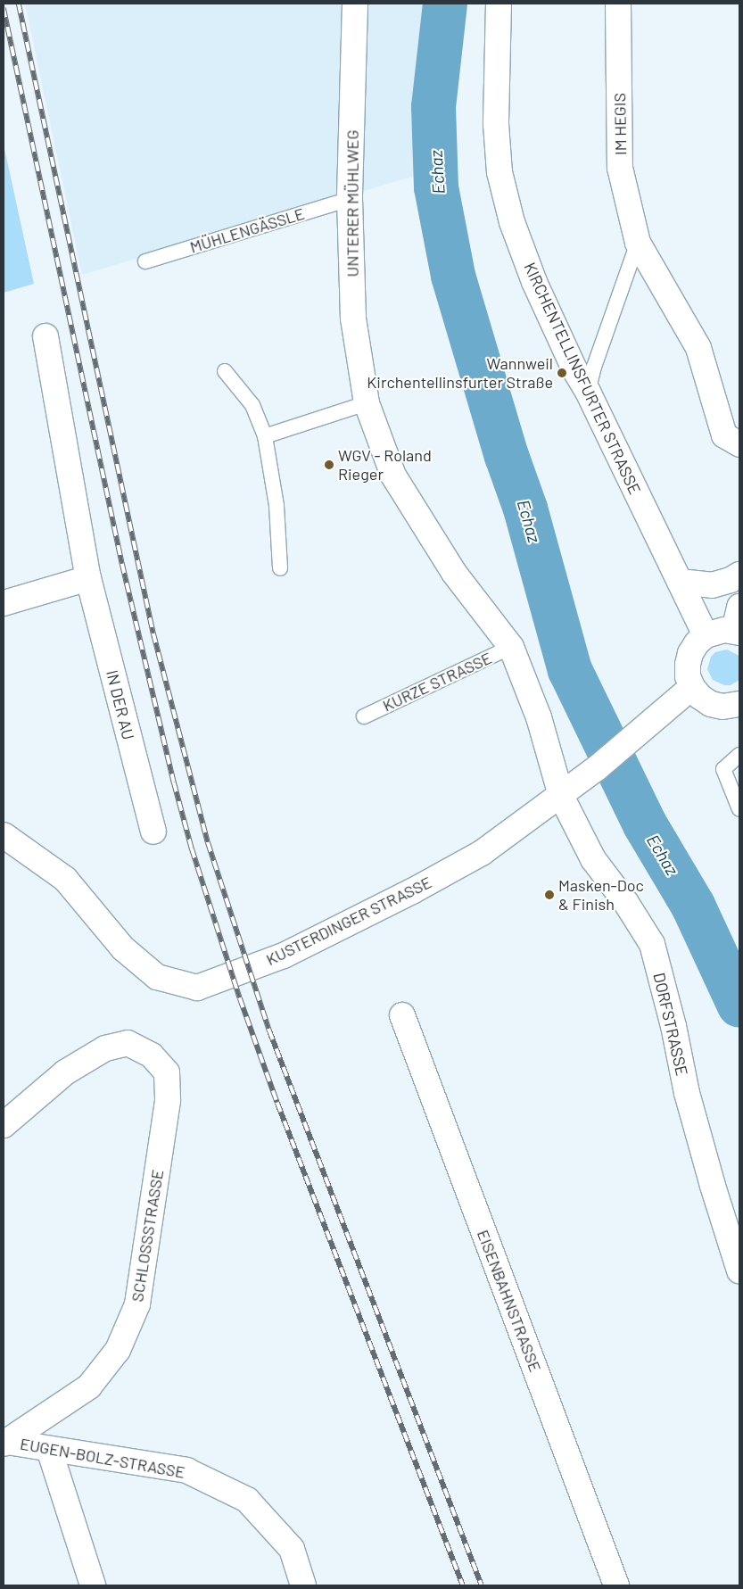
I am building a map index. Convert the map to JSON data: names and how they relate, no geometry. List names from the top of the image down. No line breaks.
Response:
{"streets":{"street":["IM HEGIS","UNTERER MÜHLWEG","KIRCHENTELLINSFURTER STRASSE","IN DER AU","KUSTERDINGER STRASSE","DORFSTRASSE","SCHLOSSSTRASSE","EISENBAHNSTRASSE","EUGEN-BOLZ-STRASSE"],"lane":["MÜHLENGÄSSLE","KURZE STRASSE"]},"crossings":[["UNTERER MÜHLWEG","MÜHLENGÄSSLE"],["UNTERER MÜHLWEG","KURZE STRASSE"],["UNTERER MÜHLWEG","KUSTERDINGER STRASSE"],["UNTERER MÜHLWEG","DORFSTRASSE"],["KUSTERDINGER STRASSE","DORFSTRASSE"],["SCHLOSSSTRASSE","EUGEN-BOLZ-STRASSE"]],"water":["Echaz"],"places":["Wannweil Kirchentellinsfurter Straße","WGV - Roland Rieger","Masken-Doc & Finish"]}
